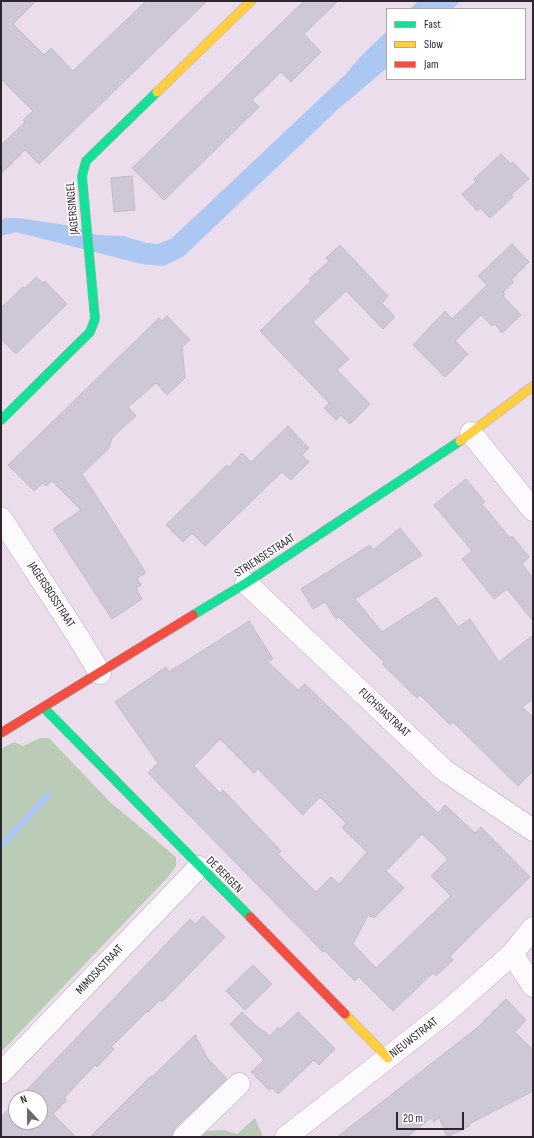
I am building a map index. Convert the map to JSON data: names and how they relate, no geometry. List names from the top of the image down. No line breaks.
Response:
{"streets":{"street":["JAGERSINGEL","STRIENSESTRAAT","JAGERSBOSSTRAAT","FUCHSIASTRAAT","DE BERGEN","MIMOSASTRAAT","NIEUWSTRAAT"]},"crossings":[["STRIENSESTRAAT","JAGERSBOSSTRAAT"],["STRIENSESTRAAT","FUCHSIASTRAAT"],["STRIENSESTRAAT","DE BERGEN"],["DE BERGEN","MIMOSASTRAAT"],["DE BERGEN","NIEUWSTRAAT"]],"legend":["Fast","Slow","Jam"],"scale_bar":"20 m","north":"top"}
